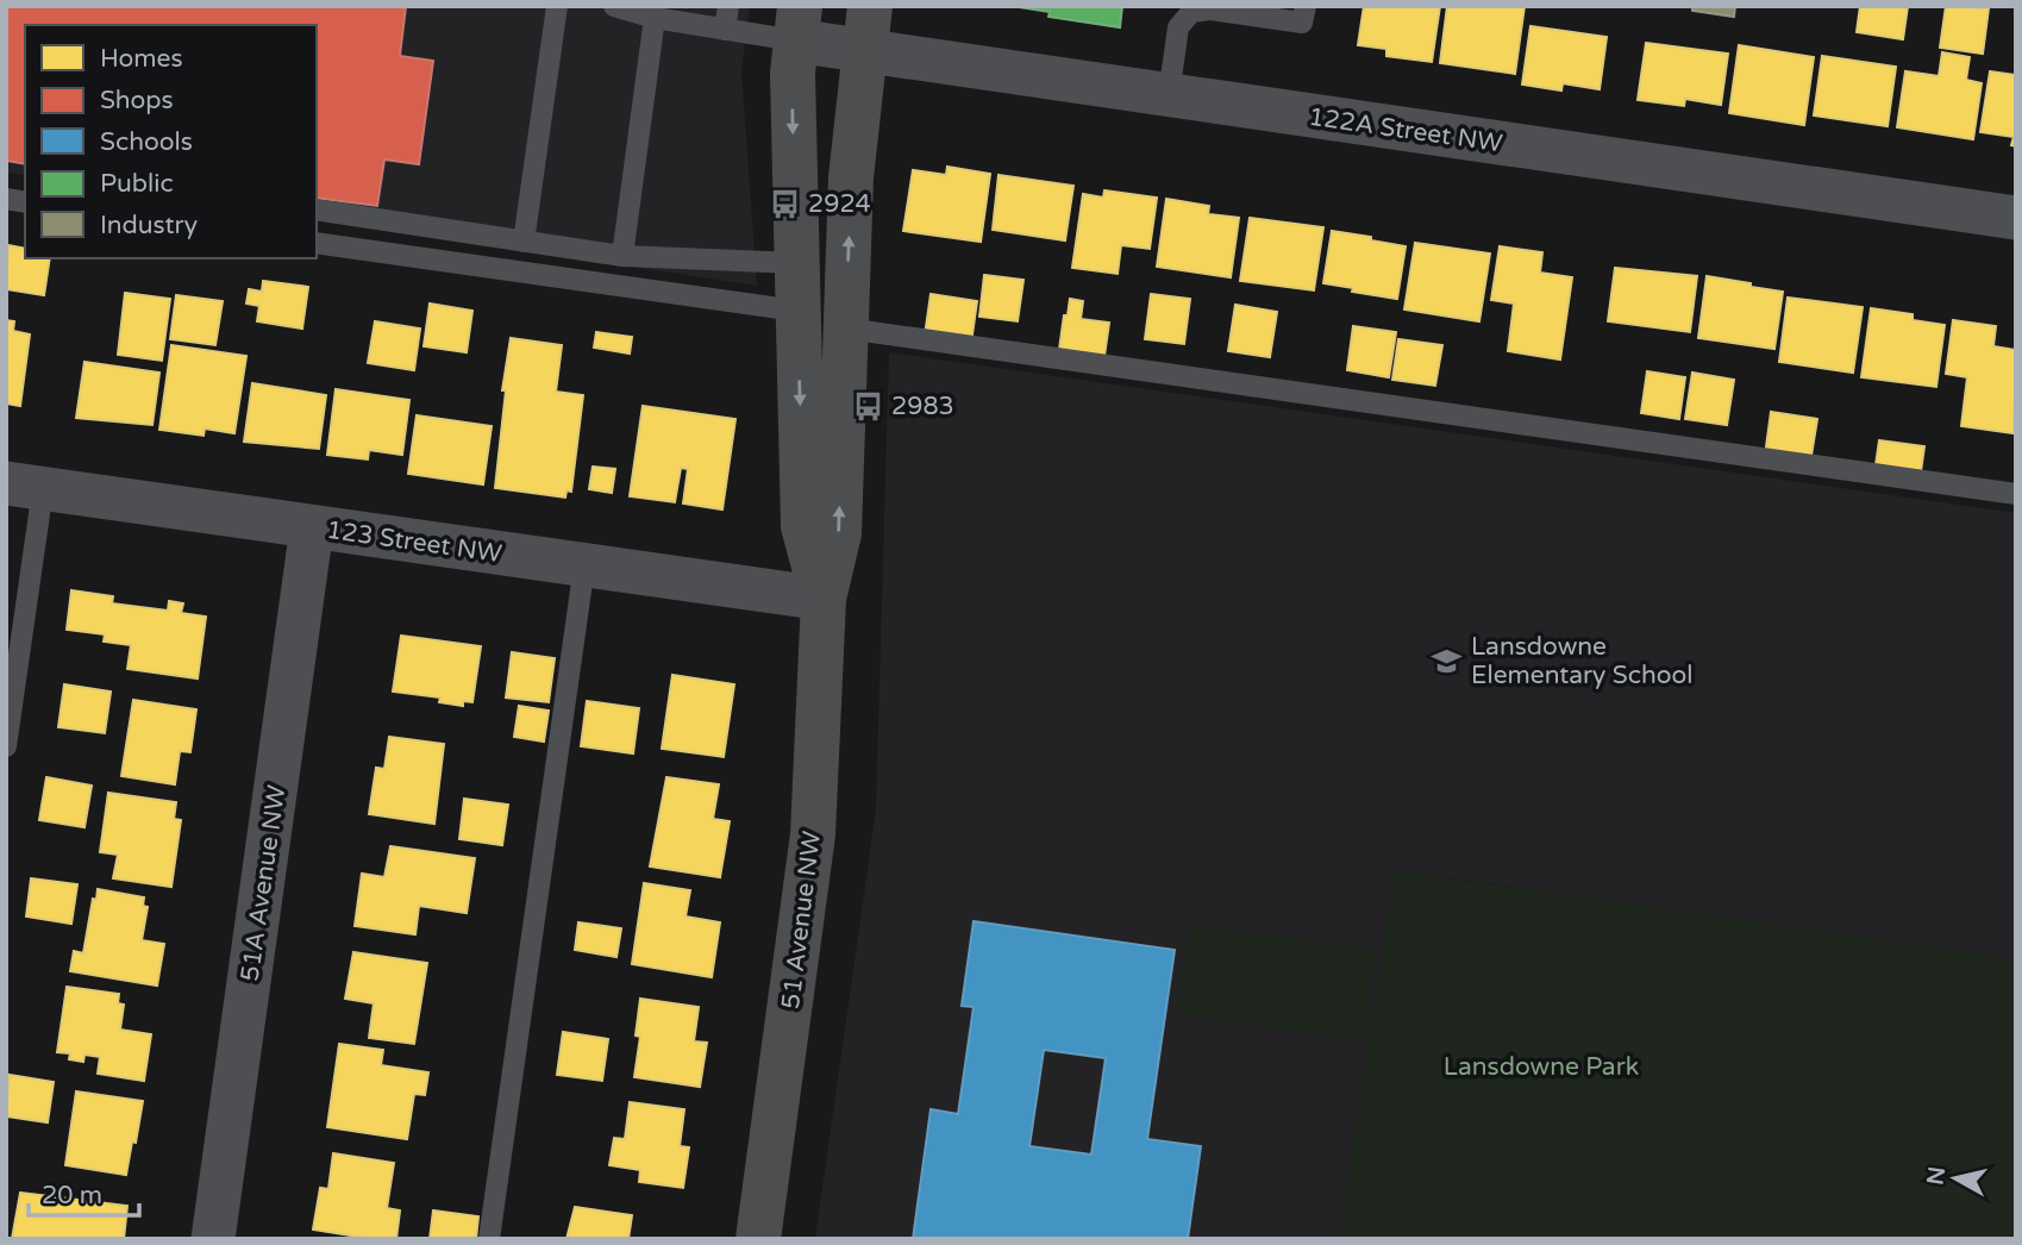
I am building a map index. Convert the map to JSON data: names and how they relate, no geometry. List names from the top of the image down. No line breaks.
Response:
{"streets":{"street":["122A Street NW","123 Street NW","51A Avenue NW","51 Avenue NW"]},"crossings":[["122A Street NW","51 Avenue NW"],["123 Street NW","51A Avenue NW"],["123 Street NW","51 Avenue NW"]],"parks":["Lansdowne Park"],"places":{"bus stop":["2924","2983"],"school or university":["Lansdowne Elementary School"]},"legend":["Homes","Shops","Schools","Public","Industry"],"scale_bar":"20 m","north":"left"}
